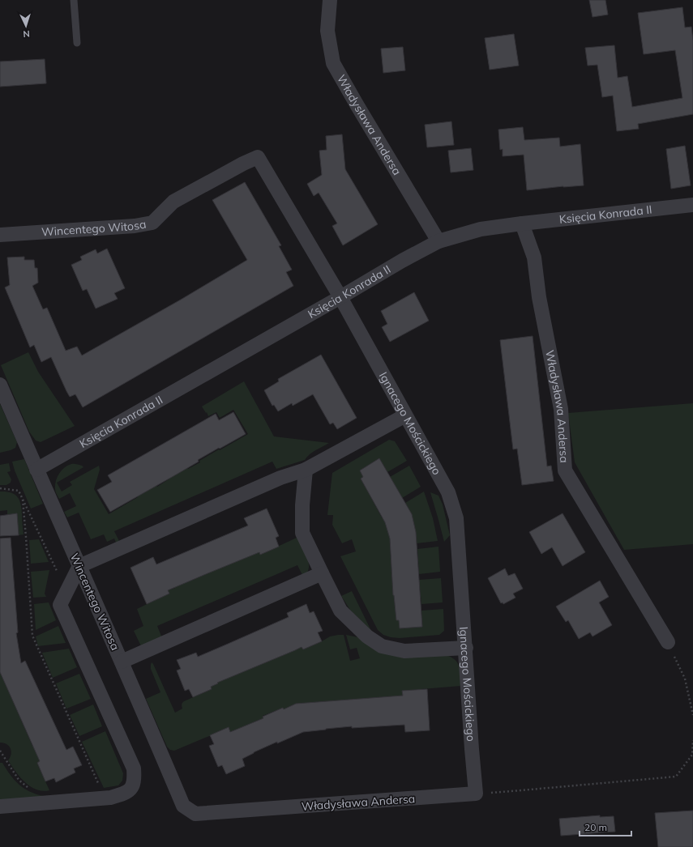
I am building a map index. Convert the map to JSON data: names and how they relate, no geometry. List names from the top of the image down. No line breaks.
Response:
{"streets":{"street":["Władysława Andersa","Księcia Konrada II","Wincentego Witosa","Ignacego Mościckiego"]},"crossings":[["Władysława Andersa","Księcia Konrada II"],["Władysława Andersa","Wincentego Witosa"],["Władysława Andersa","Ignacego Mościckiego"],["Księcia Konrada II","Wincentego Witosa"],["Księcia Konrada II","Ignacego Mościckiego"],["Wincentego Witosa","Ignacego Mościckiego"]],"scale_bar":"20 m","north":"bottom"}
